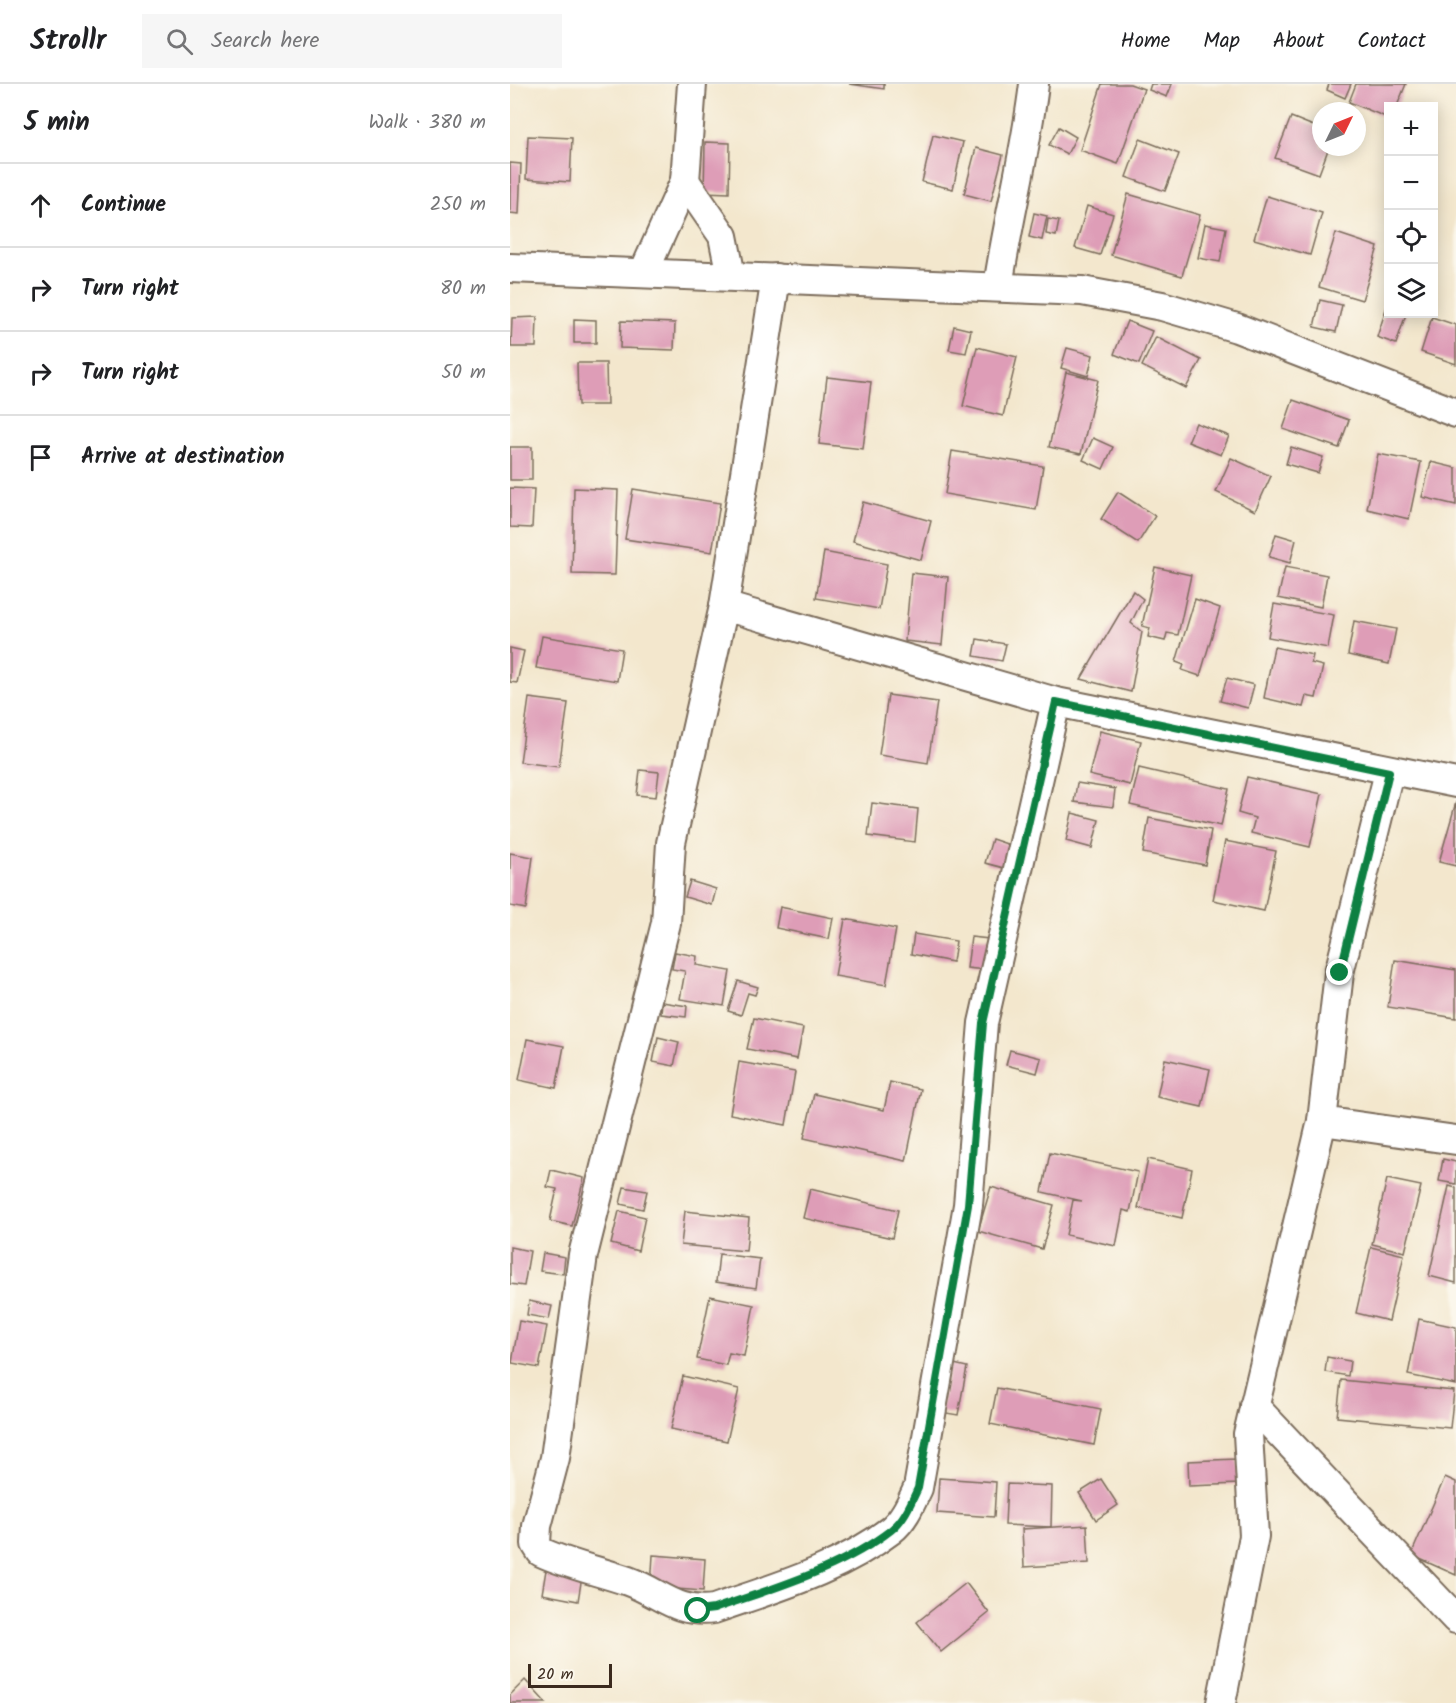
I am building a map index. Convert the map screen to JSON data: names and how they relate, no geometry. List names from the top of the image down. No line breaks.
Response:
{"scale_bar":"20 m","north":"top right","page":{"header":"Strollr","search":"Search here","nav":["Home","Map","About","Contact"],"heading":["5 min","Walk · 380 m"],"map_buttons":["+","−"],"list":[["Continue","250 m"],["Turn right","80 m"],["Turn right","50 m"],"Arrive at destination"],"scale":"20 m"}}
